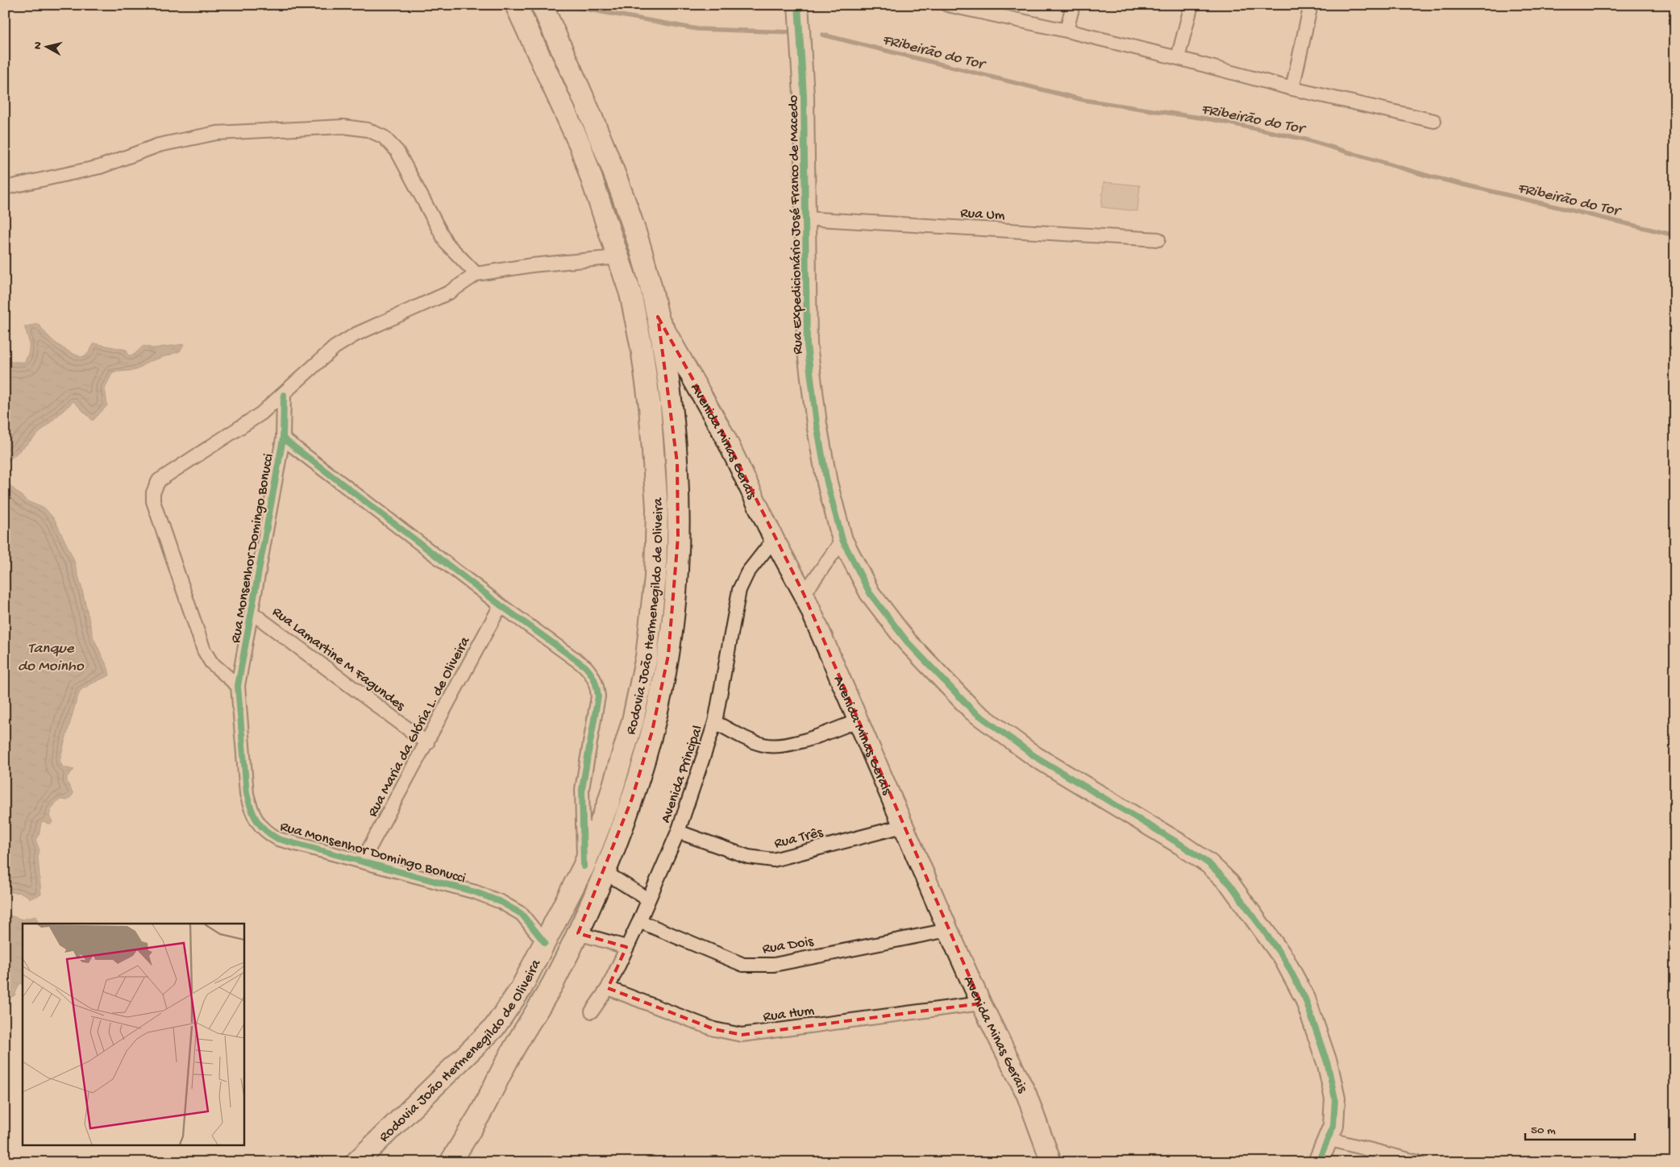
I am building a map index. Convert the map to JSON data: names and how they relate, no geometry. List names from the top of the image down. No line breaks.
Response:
{"streets":{"main road":["Rodovia João Hermenegildo de Oliveira"],"street":["Rua Um","Rua Expedicionário José Franco de Macedo","Avenida Minas Gerais","Rua Monsenhor Domingo Bonucci","Rua Lamartine M Fagundes","Rua Maria da Glória L. de Oliveira","Avenida Principal","Rua Três","Rua Dois","Rua Hum"]},"crossings":[["Rua Um","Rua Expedicionário José Franco de Macedo"],["Avenida Minas Gerais","Rodovia João Hermenegildo de Oliveira"],["Avenida Minas Gerais","Avenida Principal"],["Avenida Minas Gerais","Rua Três"],["Avenida Minas Gerais","Rua Dois"],["Avenida Minas Gerais","Rua Hum"],["Rua Monsenhor Domingo Bonucci","Rodovia João Hermenegildo de Oliveira"],["Rua Monsenhor Domingo Bonucci","Rua Lamartine M Fagundes"],["Rua Monsenhor Domingo Bonucci","Rua Maria da Glória L. de Oliveira"],["Rua Lamartine M Fagundes","Rua Maria da Glória L. de Oliveira"],["Avenida Principal","Rua Três"],["Avenida Principal","Rua Dois"],["Avenida Principal","Rua Hum"]],"water":["FRibeirão do Tor","Tanque do Moinho"],"scale_bar":"50 m","north":"left"}
